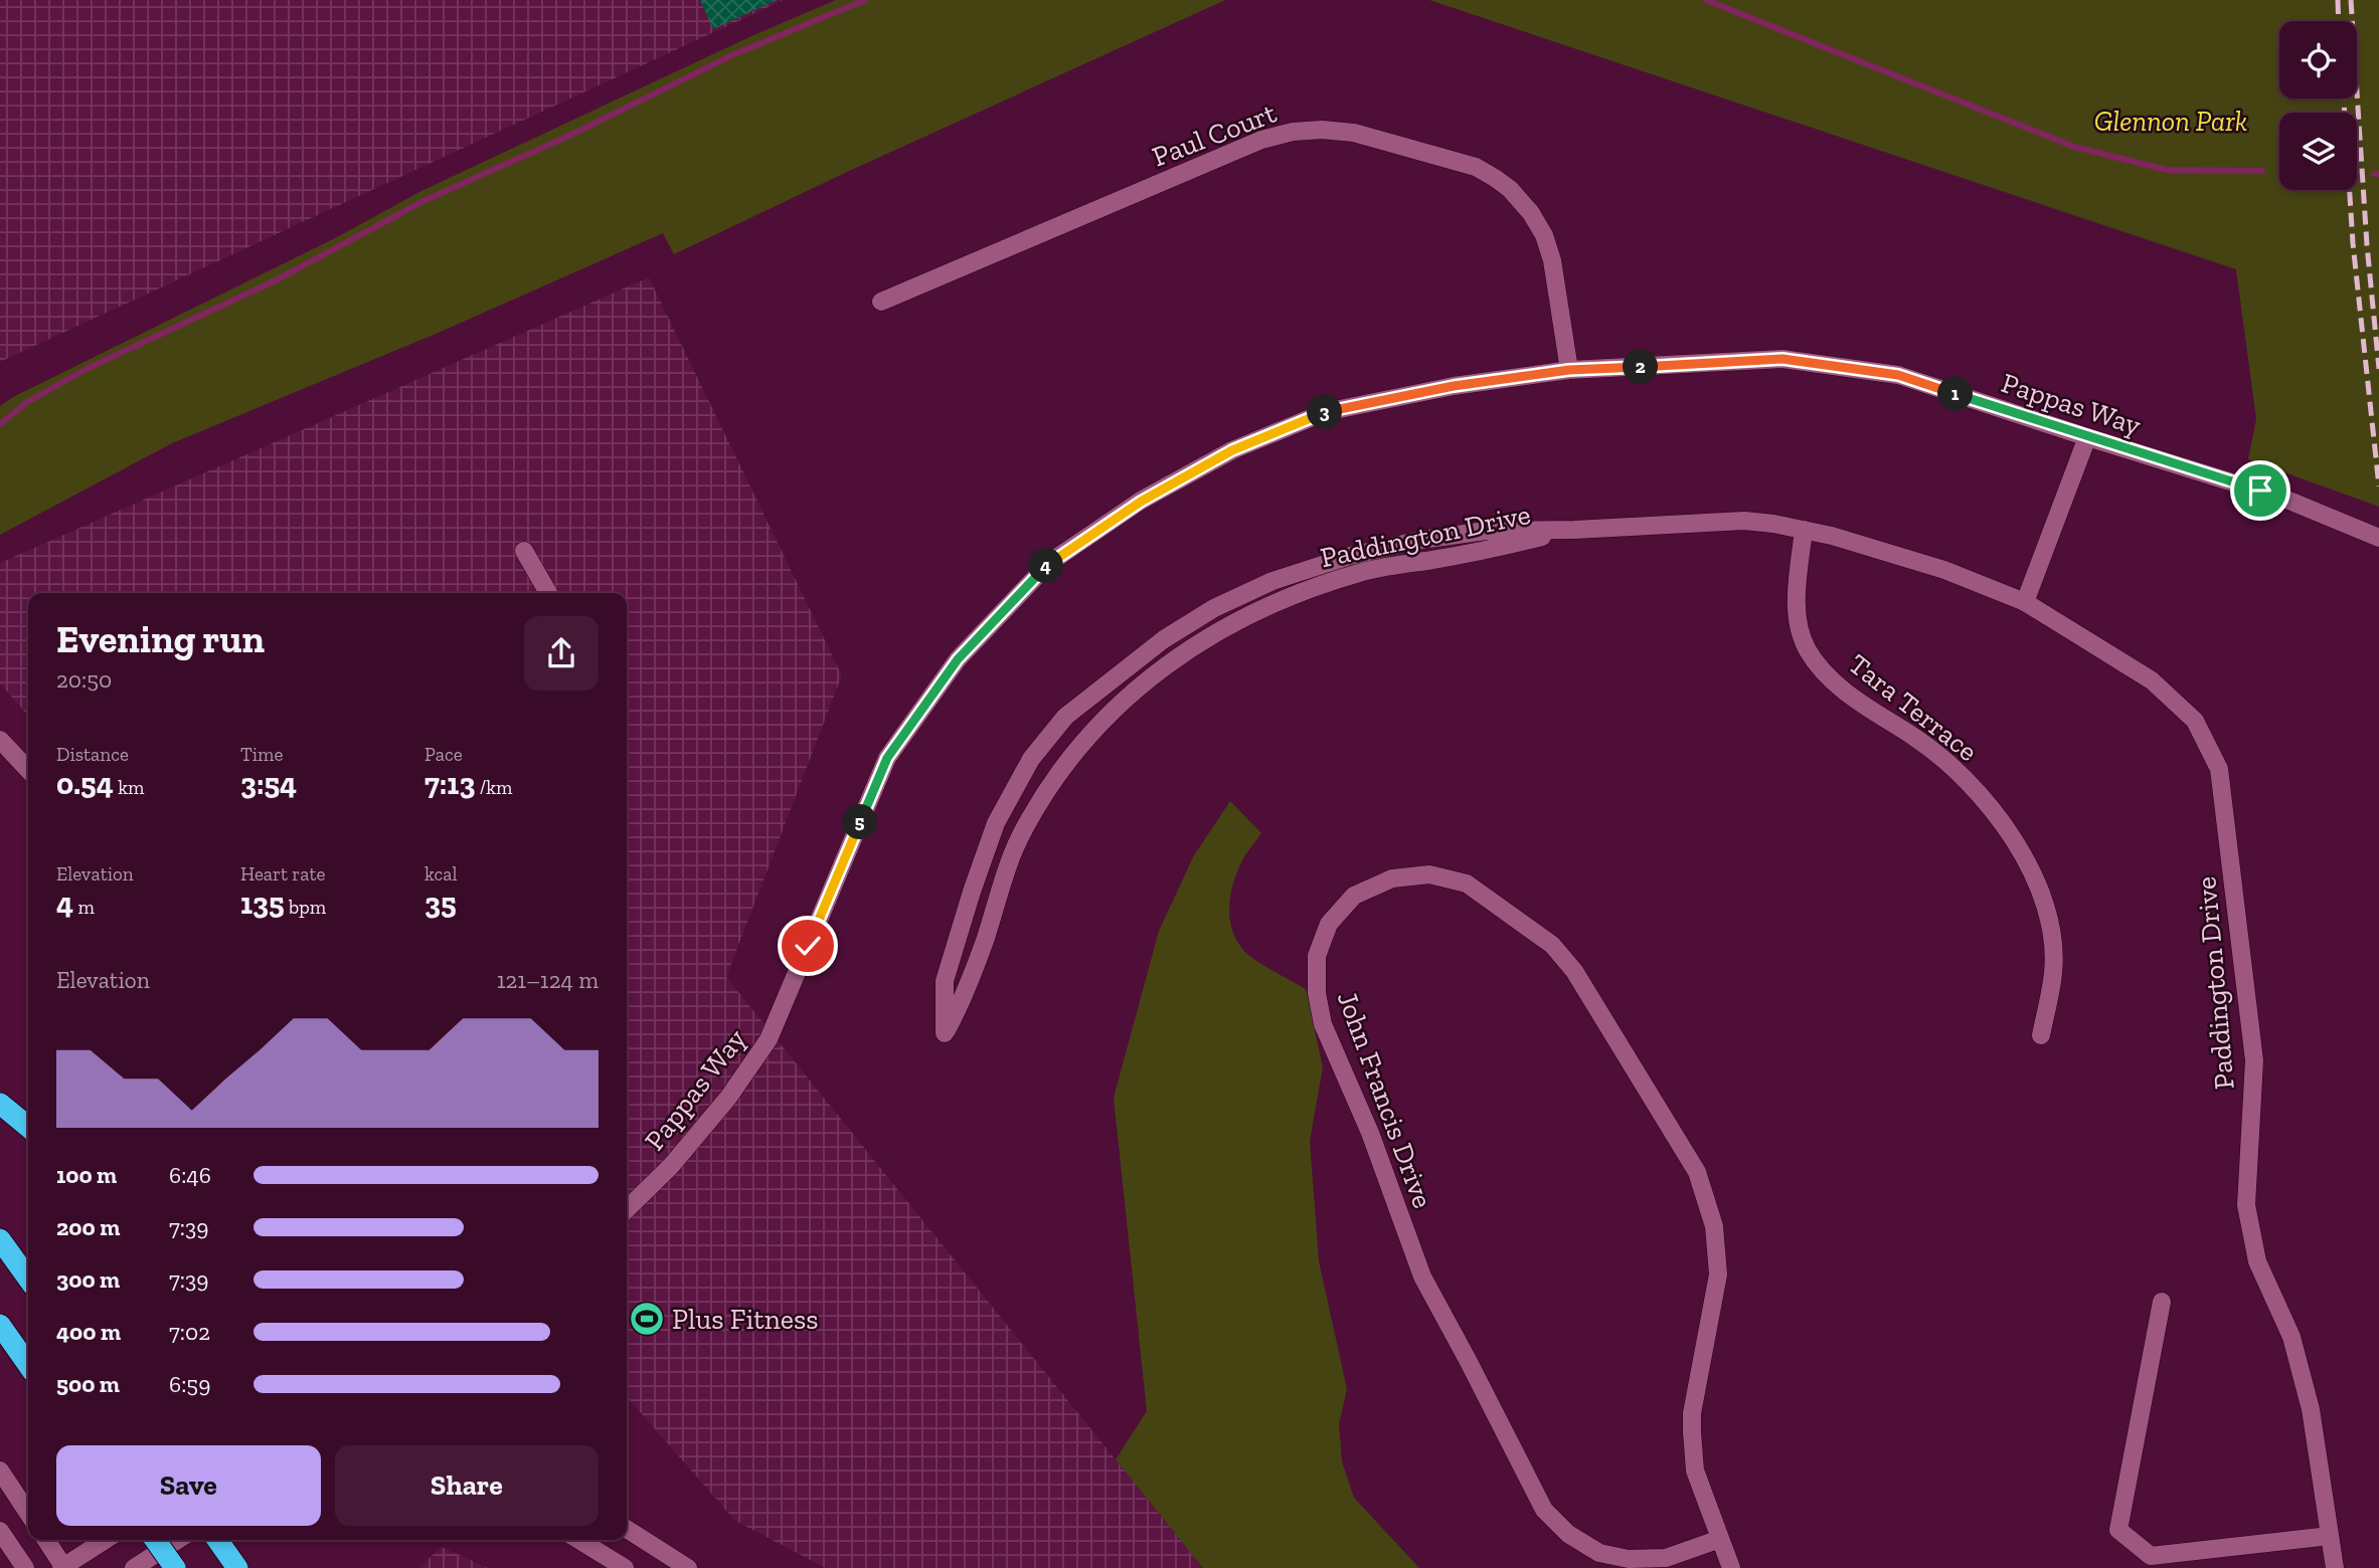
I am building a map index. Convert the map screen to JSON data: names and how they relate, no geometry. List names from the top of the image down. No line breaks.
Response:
{"streets":{"street":["Paul Court","Pappas Way","Paddington Drive","Tara Terrace","John Francis Drive"]},"crossings":[["Paul Court","Pappas Way"],["Paddington Drive","Tara Terrace"]],"parks":["Glennon Park"],"places":{"sports":["Plus Fitness"]},"page":{"pins":["2","1","3","4","5"],"heading":["Evening run","20:50"],"stats":[["Distance","0.54 km"],["Time","3:54"],["Pace","7:13 /km"],["Elevation","4 m"],["Heart rate","135 bpm"],["kcal","35"]],"chart":["Elevation","121–124 m"],"list":[{"name":"100 m","note":"6:46"},{"name":"200 m","note":"7:39"},{"name":"300 m","note":"7:39"},{"name":"400 m","note":"7:02"},{"name":"500 m","note":"6:59"}],"buttons":["Save","Share"]}}
